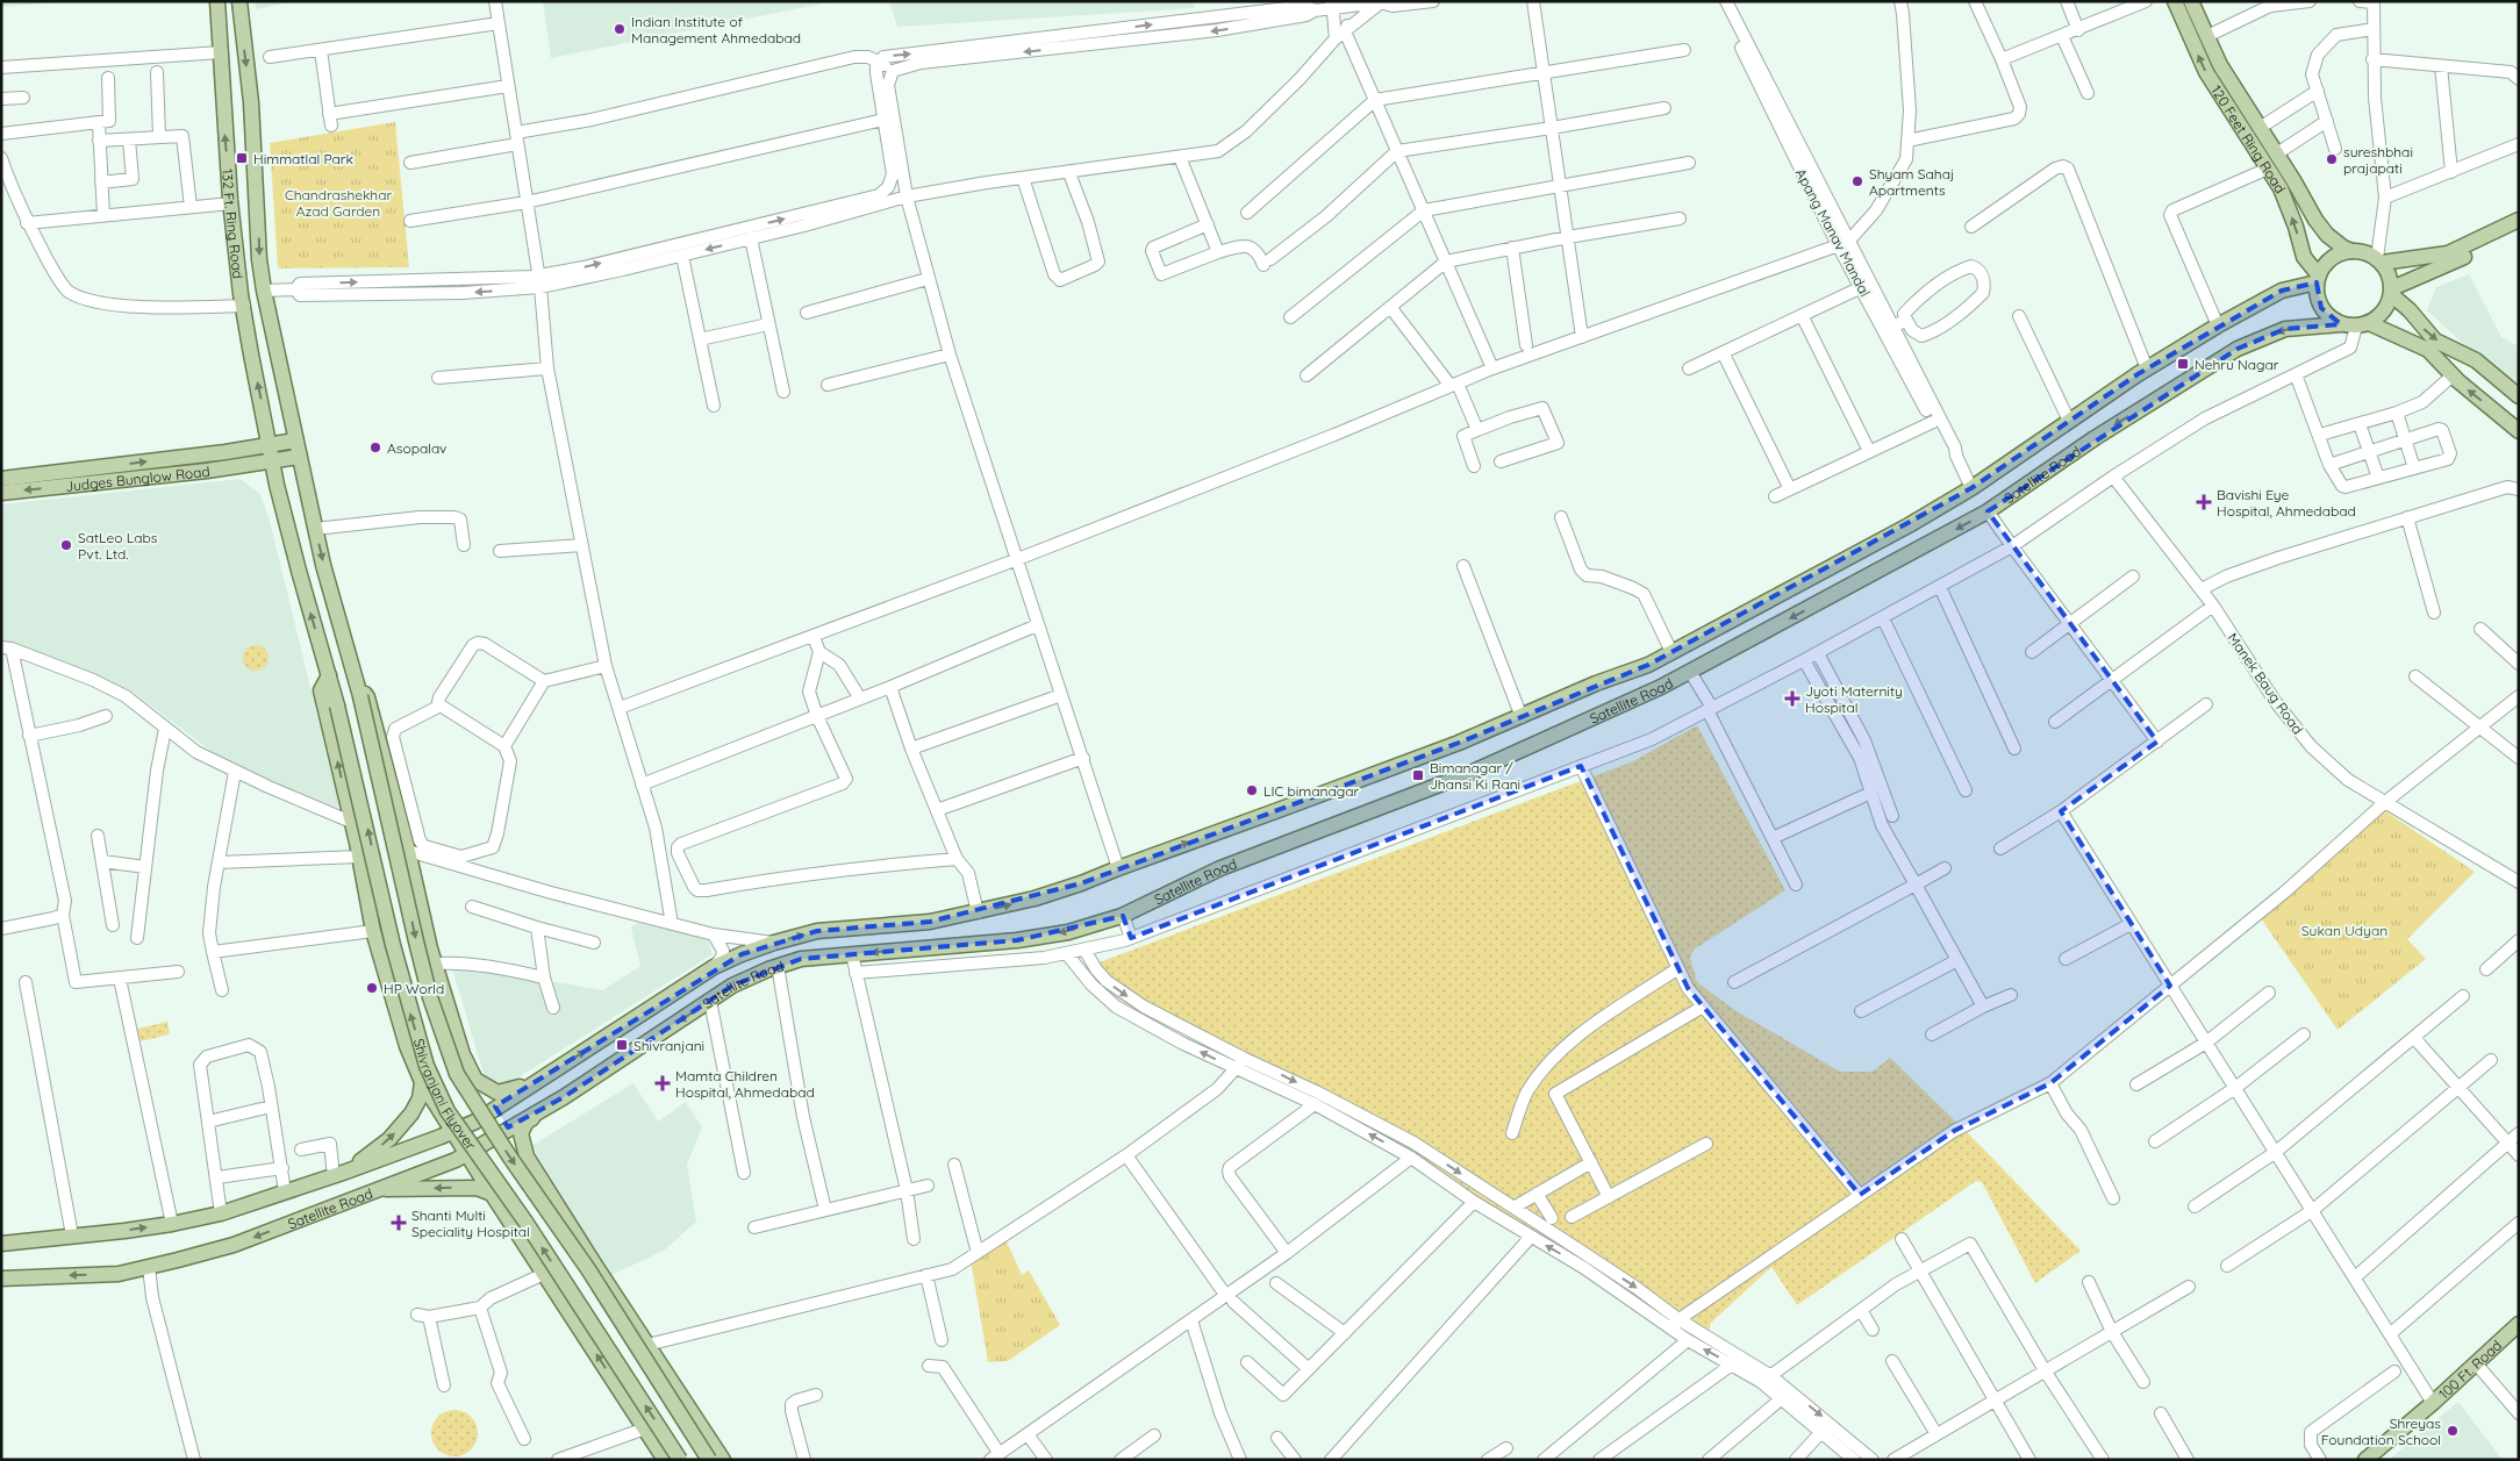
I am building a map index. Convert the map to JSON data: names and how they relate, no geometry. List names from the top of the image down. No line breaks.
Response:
{"streets":{"main road":["120 Feet Ring Road","132 Ft. Ring Road","Satellite Road","Judges Bunglow Road","Shivranjani Flyover","100 Ft. Road"],"street":["Apang Manav Mandal","Manek Baug Road"]},"crossings":[["120 Feet Ring Road","Satellite Road"],["132 Ft. Ring Road","Judges Bunglow Road"]],"parks":["Chandrashekhar Azad Garden","Sukan Udyan"],"places":{"other":["Indian Institute of Management Ahmedabad","sureshbhai prajapati","Shyam Sahaj Apartments","Asopalav","SatLeo Labs Pvt. Ltd.","LIC bimanagar","HP World","Shreyas Foundation School"],"transit":["Himmatlal Park","Nehru Nagar","Bimanagar / Jhansi Ki Rani","Shivranjani"],"health":["Bavishi Eye Hospital, Ahmedabad","Jyoti Maternity Hospital","Mamta Children Hospital, Ahmedabad","Shanti Multi Speciality Hospital"]}}
